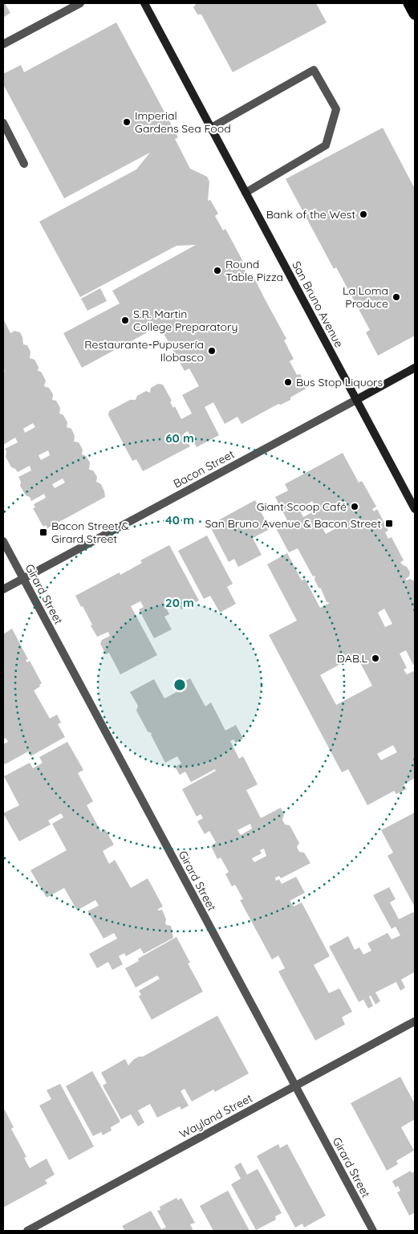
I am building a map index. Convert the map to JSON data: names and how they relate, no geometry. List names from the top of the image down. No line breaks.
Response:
{"streets":{"main road":["San Bruno Avenue","Bacon Street"],"street":["Girard Street","Wayland Street"]},"crossings":[["San Bruno Avenue","Bacon Street"],["Bacon Street","Girard Street"],["Girard Street","Wayland Street"]],"places":{"other":["Imperial Gardens Sea Food","Bank of the West","Round Table Pizza","La Loma Produce","S.R. Martin College Preparatory","Restaurante-Pupusería Ilobasco","Bus Stop Liquors","Giant Scoop Café","DAB.L"],"transit":["San Bruno Avenue & Bacon Street","Bacon Street & Girard Street"]},"rings":["60 m","40 m","20 m"]}
